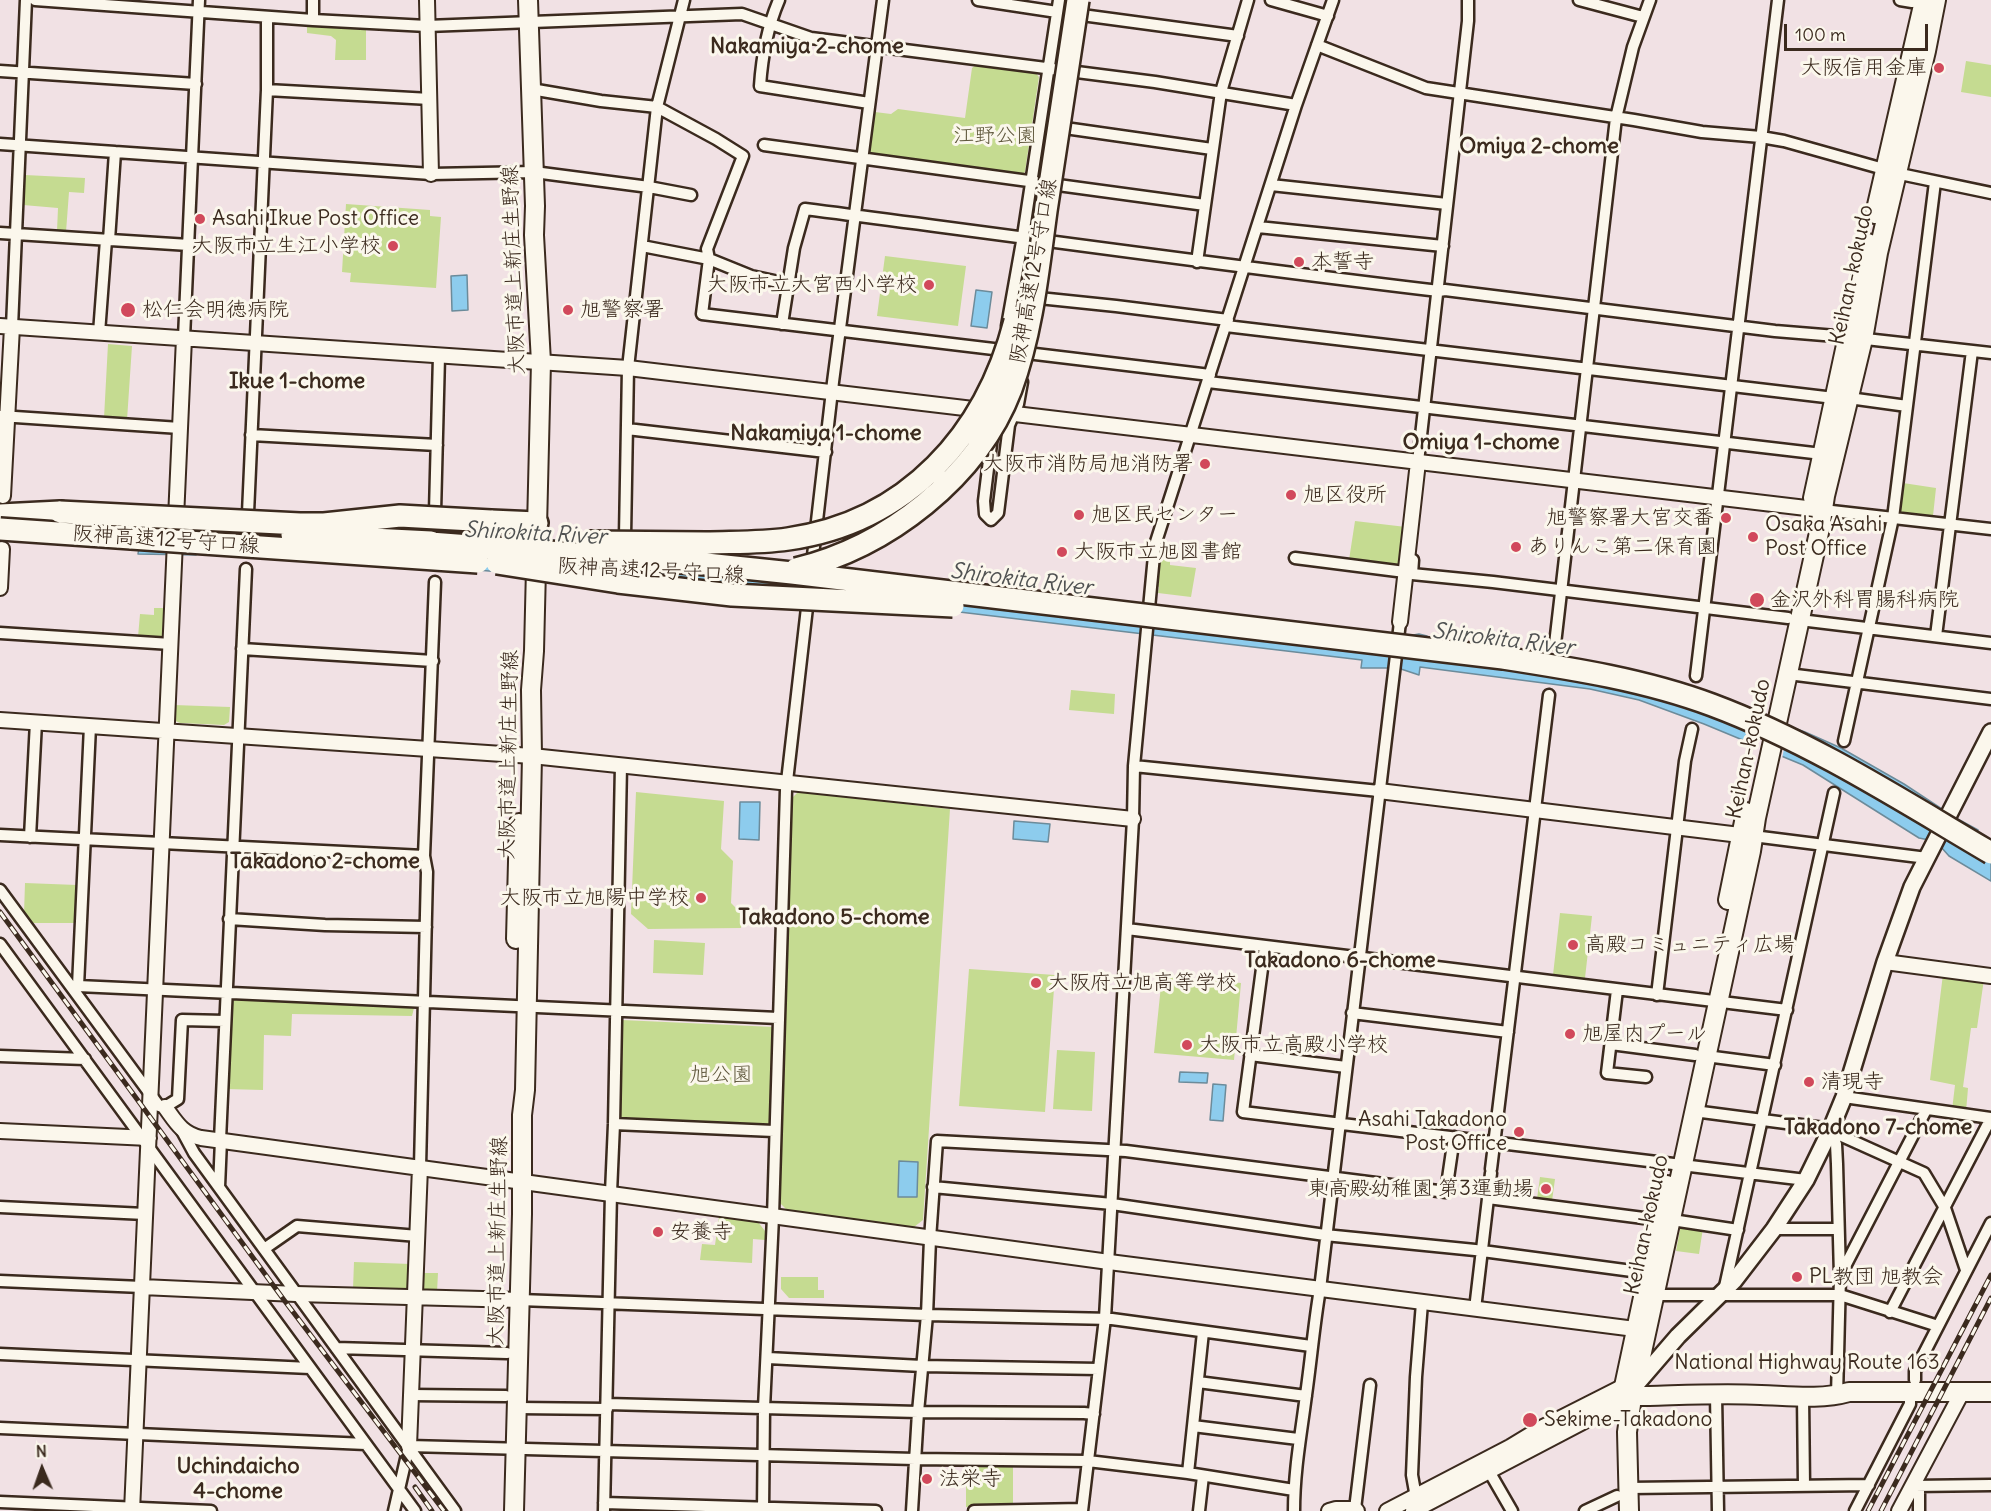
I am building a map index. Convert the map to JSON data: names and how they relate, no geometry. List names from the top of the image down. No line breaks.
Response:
{"streets":{"highway":["阪神高速12号守口線"],"main road":["大阪市道上新庄生野線","Keihan-kokudo","National Highway Route 163"]},"crossings":[["Keihan-kokudo","National Highway Route 163"]],"districts":["Nakamiya 2-chome","Omiya 2-chome","Ikue 1-chome","Nakamiya 1-chome","Omiya 1-chome","Takadono 2-chome","Takadono 5-chome","Takadono 6-chome","Takadono 7-chome","Uchindaicho 4-chome"],"water":["Shirokita River"],"parks":["江野公園","旭公園"],"places":["大阪信用金庫","Asahi Ikue Post Office","大阪市立生江小学校","本誓寺","大阪市立大宮西小学校","松仁会明徳病院","旭警察署","大阪市消防局旭消防署","旭区役所","旭区民センター","旭警察署大宮交番","Osaka Asahi Post Office","ありんこ第二保育園","大阪市立旭図書館","金沢外科胃腸科病院","大阪市立旭陽中学校","高殿コミュニティ広場","大阪府立旭高等学校","旭屋内プール","大阪市立高殿小学校","清現寺","Asahi Takadono Post Office","東高殿幼稚園 第3運動場","安養寺","PL教団 旭教会","Sekime-Takadono","法栄寺"],"scale_bar":"100 m","north":"top"}
